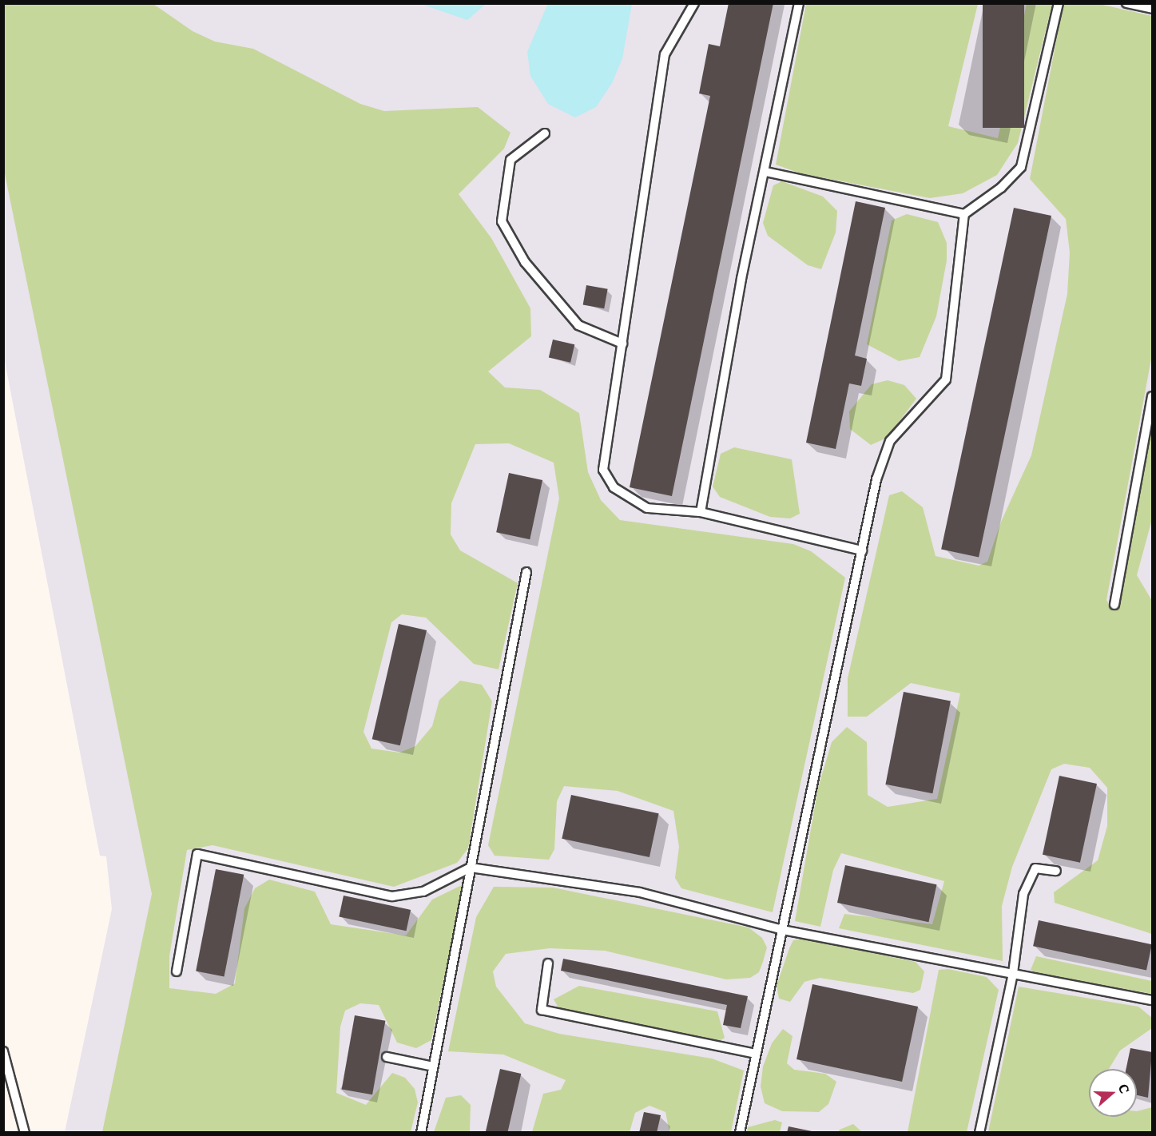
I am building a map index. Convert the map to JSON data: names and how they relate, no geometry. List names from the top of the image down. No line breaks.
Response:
{"north":"right"}
